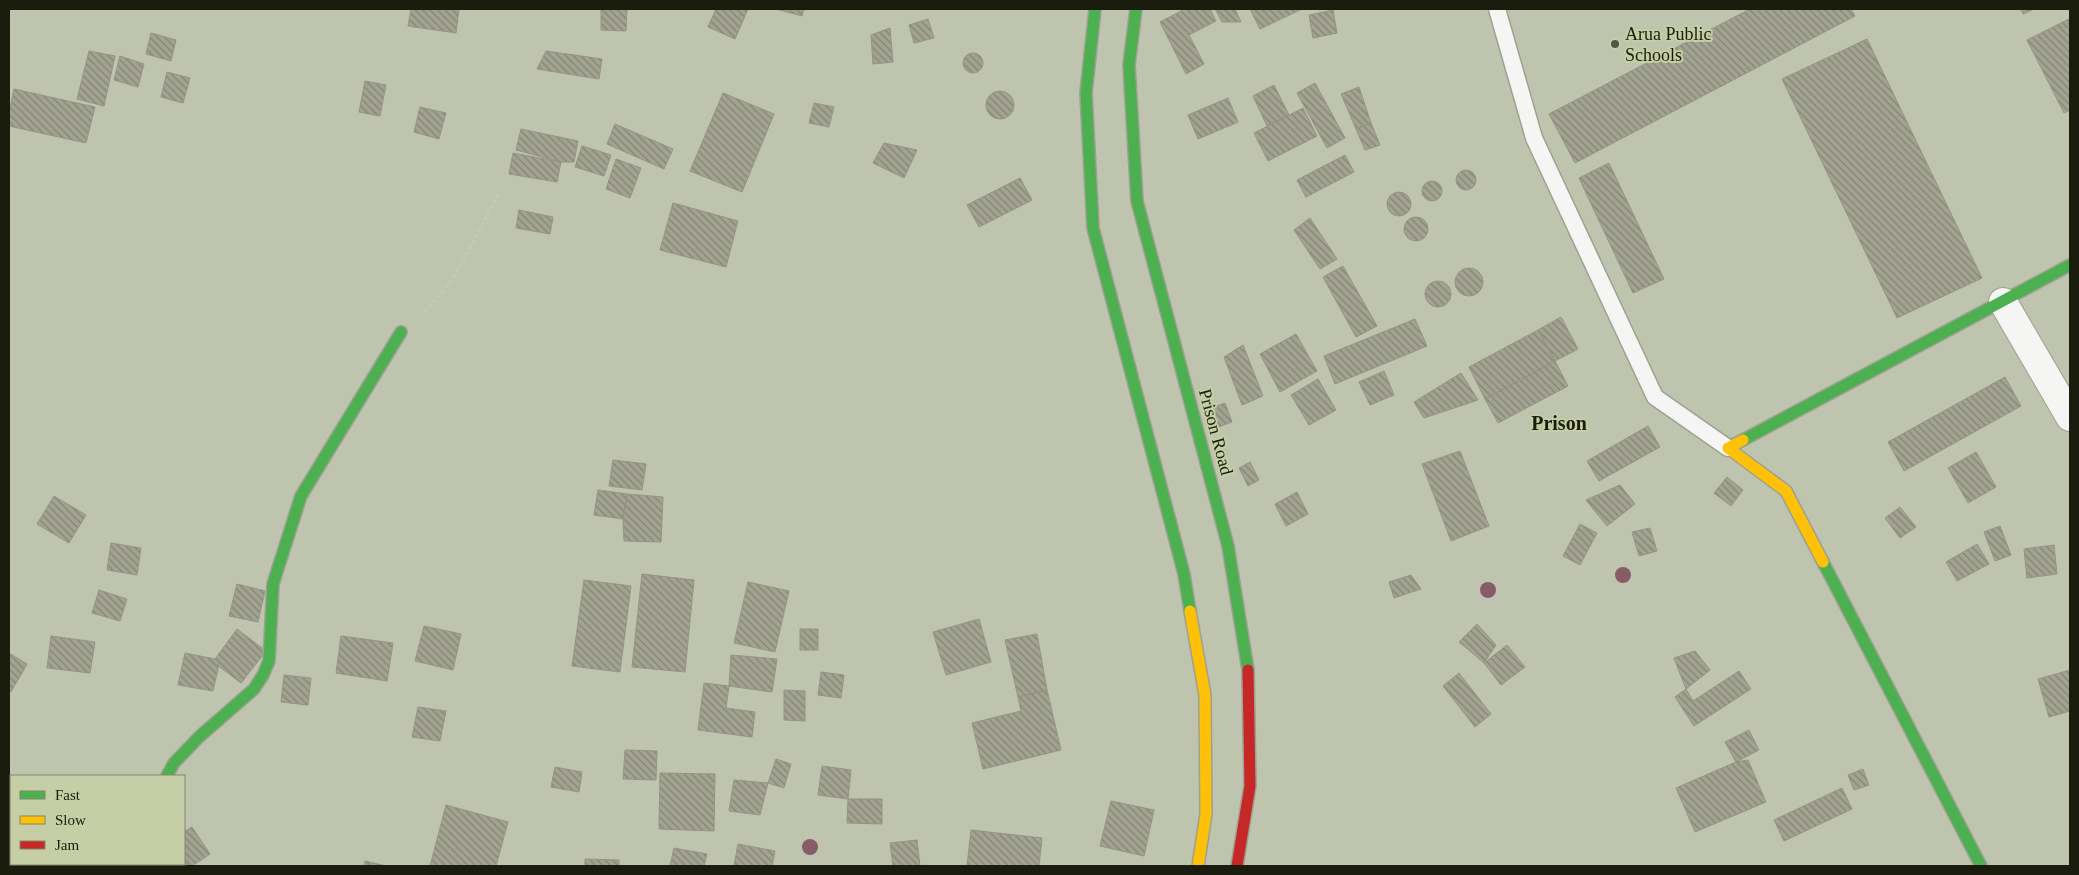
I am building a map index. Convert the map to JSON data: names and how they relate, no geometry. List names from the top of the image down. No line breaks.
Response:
{"streets":{"street":["Prison Road"]},"districts":["Prison"],"places":["Arua Public Schools"],"legend":["Fast","Slow","Jam"]}
